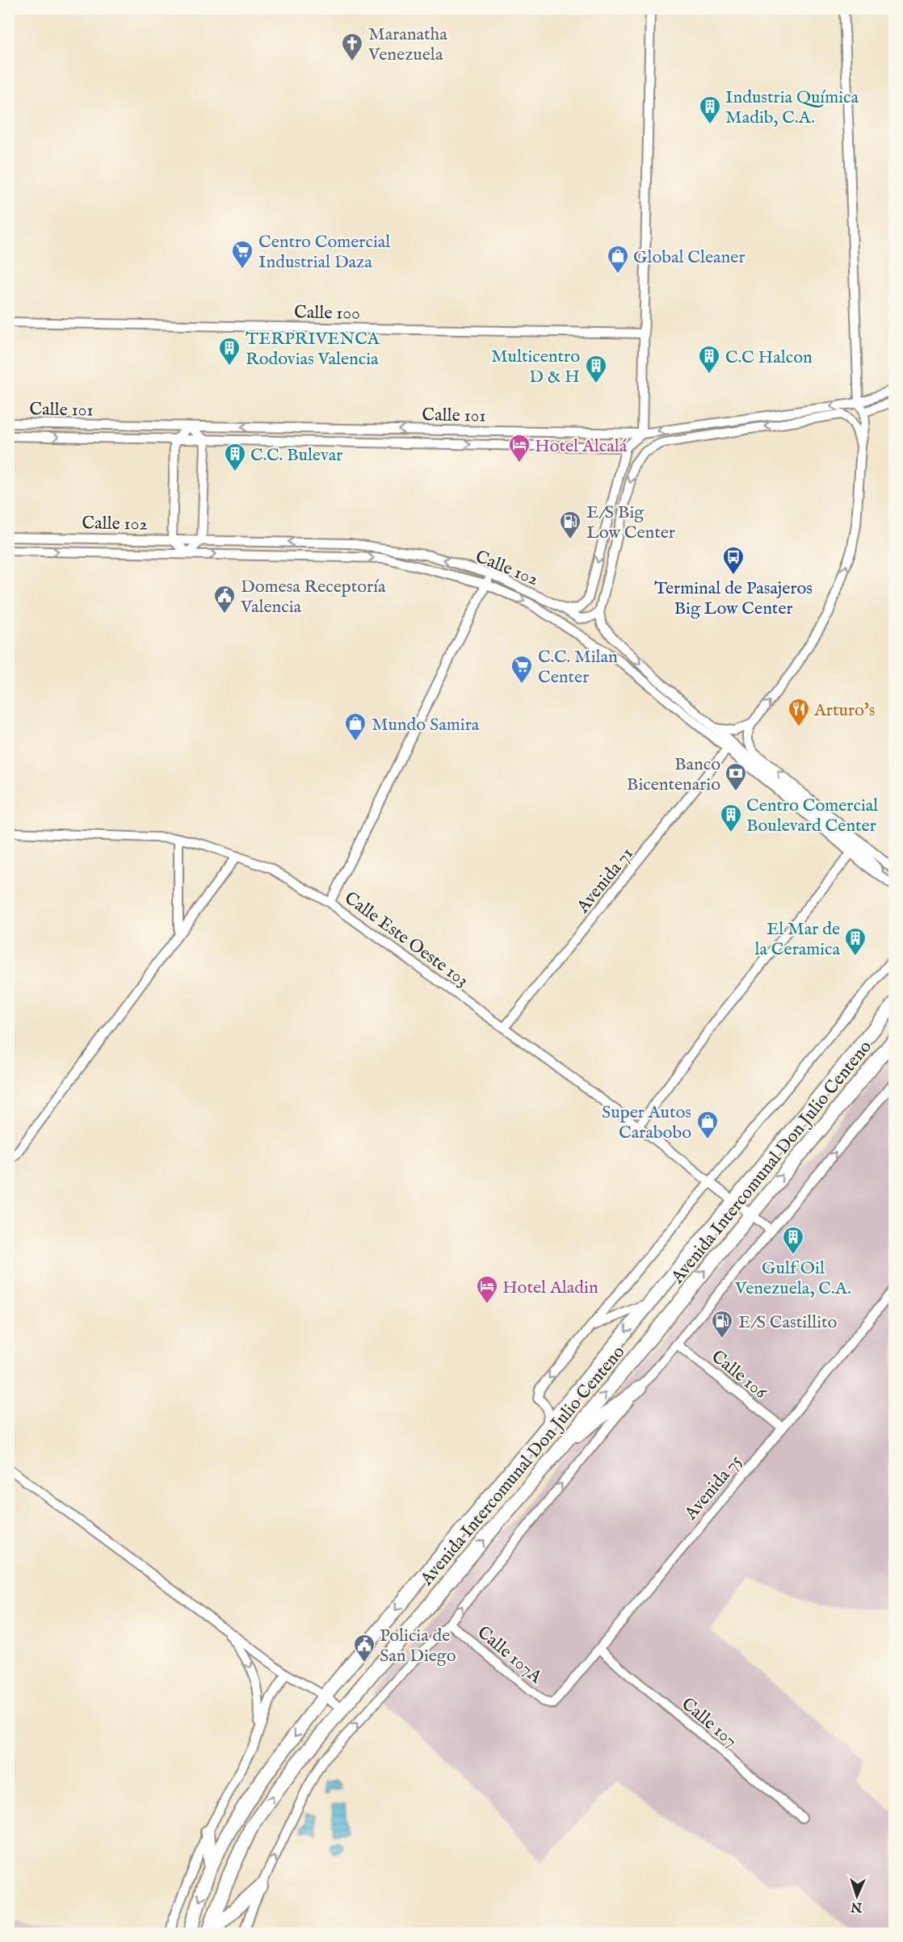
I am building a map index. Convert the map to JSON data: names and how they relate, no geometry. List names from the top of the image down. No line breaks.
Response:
{"streets":{"main road":["Avenida Intercomunal Don Julio Centeno"],"street":["Calle 100","Calle 101","Calle 102","Avenida 71","Calle Este Oeste 103","Calle 106","Avenida 75","Calle 107A","Calle 107"]},"crossings":[["Calle 102","Avenida 71"],["Avenida 71","Calle Este Oeste 103"],["Calle Este Oeste 103","Avenida Intercomunal Don Julio Centeno"],["Calle 106","Avenida 75"],["Avenida 75","Calle 107A"],["Avenida 75","Calle 107"]],"places":{"church":["Maranatha Venezuela"],"building":["Industria Química Madib, C.A.","TERPRIVENCA Rodovias Valencia","C.C Halcon","Multicentro D & H","C.C. Bulevar","Centro Comercial Boulevard Center","El Mar de la Ceramica","Gulf Oil Venezuela, C.A."],"supermarket":["Centro Comercial Industrial Daza","C.C. Milan Center"],"shop":["Global Cleaner","Mundo Samira","Super Autos Carabobo"],"hotel":["Hotel Alcalá","Hotel Aladin"],"fuel station":["E/S Big Low Center","E/S Castillito"],"bus stop":["Terminal de Pasajeros Big Low Center"],"public building":["Domesa Receptoría Valencia","Policia de San Diego"],"restaurant":["Arturo's"],"bank":["Banco Bicentenario"]},"north":"bottom"}
